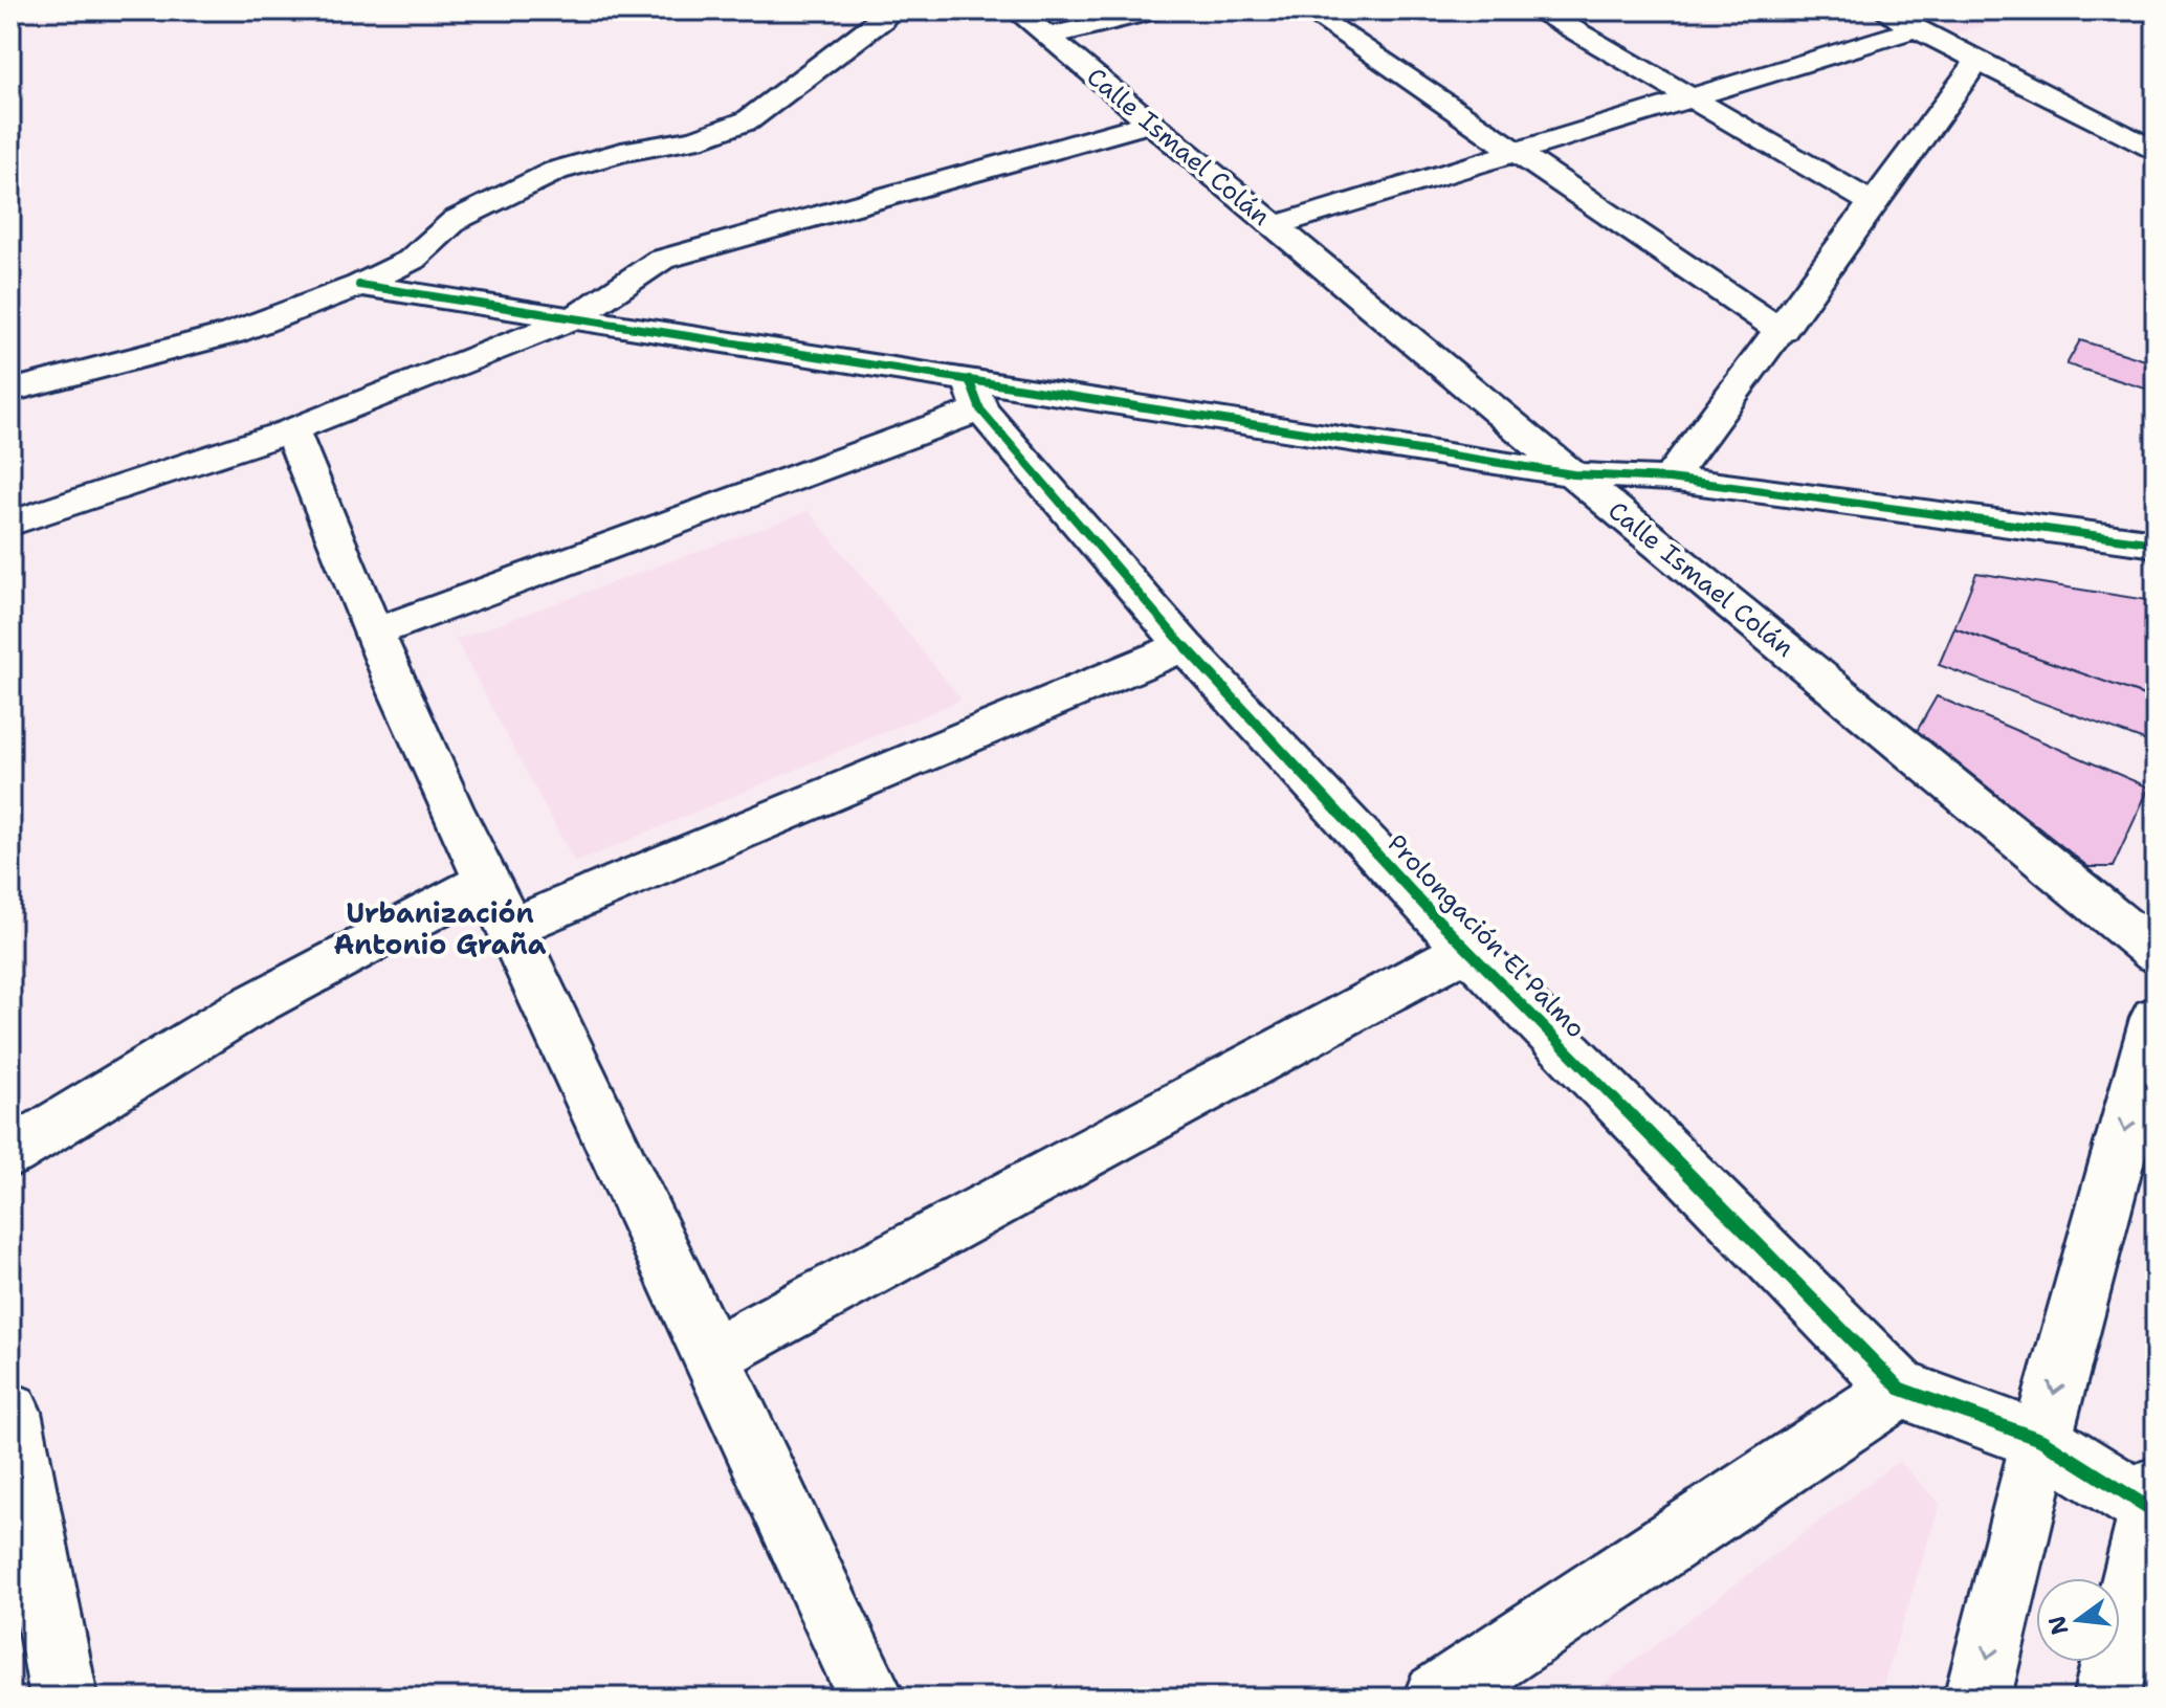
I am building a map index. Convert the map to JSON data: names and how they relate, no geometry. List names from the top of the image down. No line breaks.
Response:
{"streets":{"street":["Calle Ismael Colán","Prolongación El Palmo"]},"districts":["Urbanización Antonio Graña"],"north":"left"}
